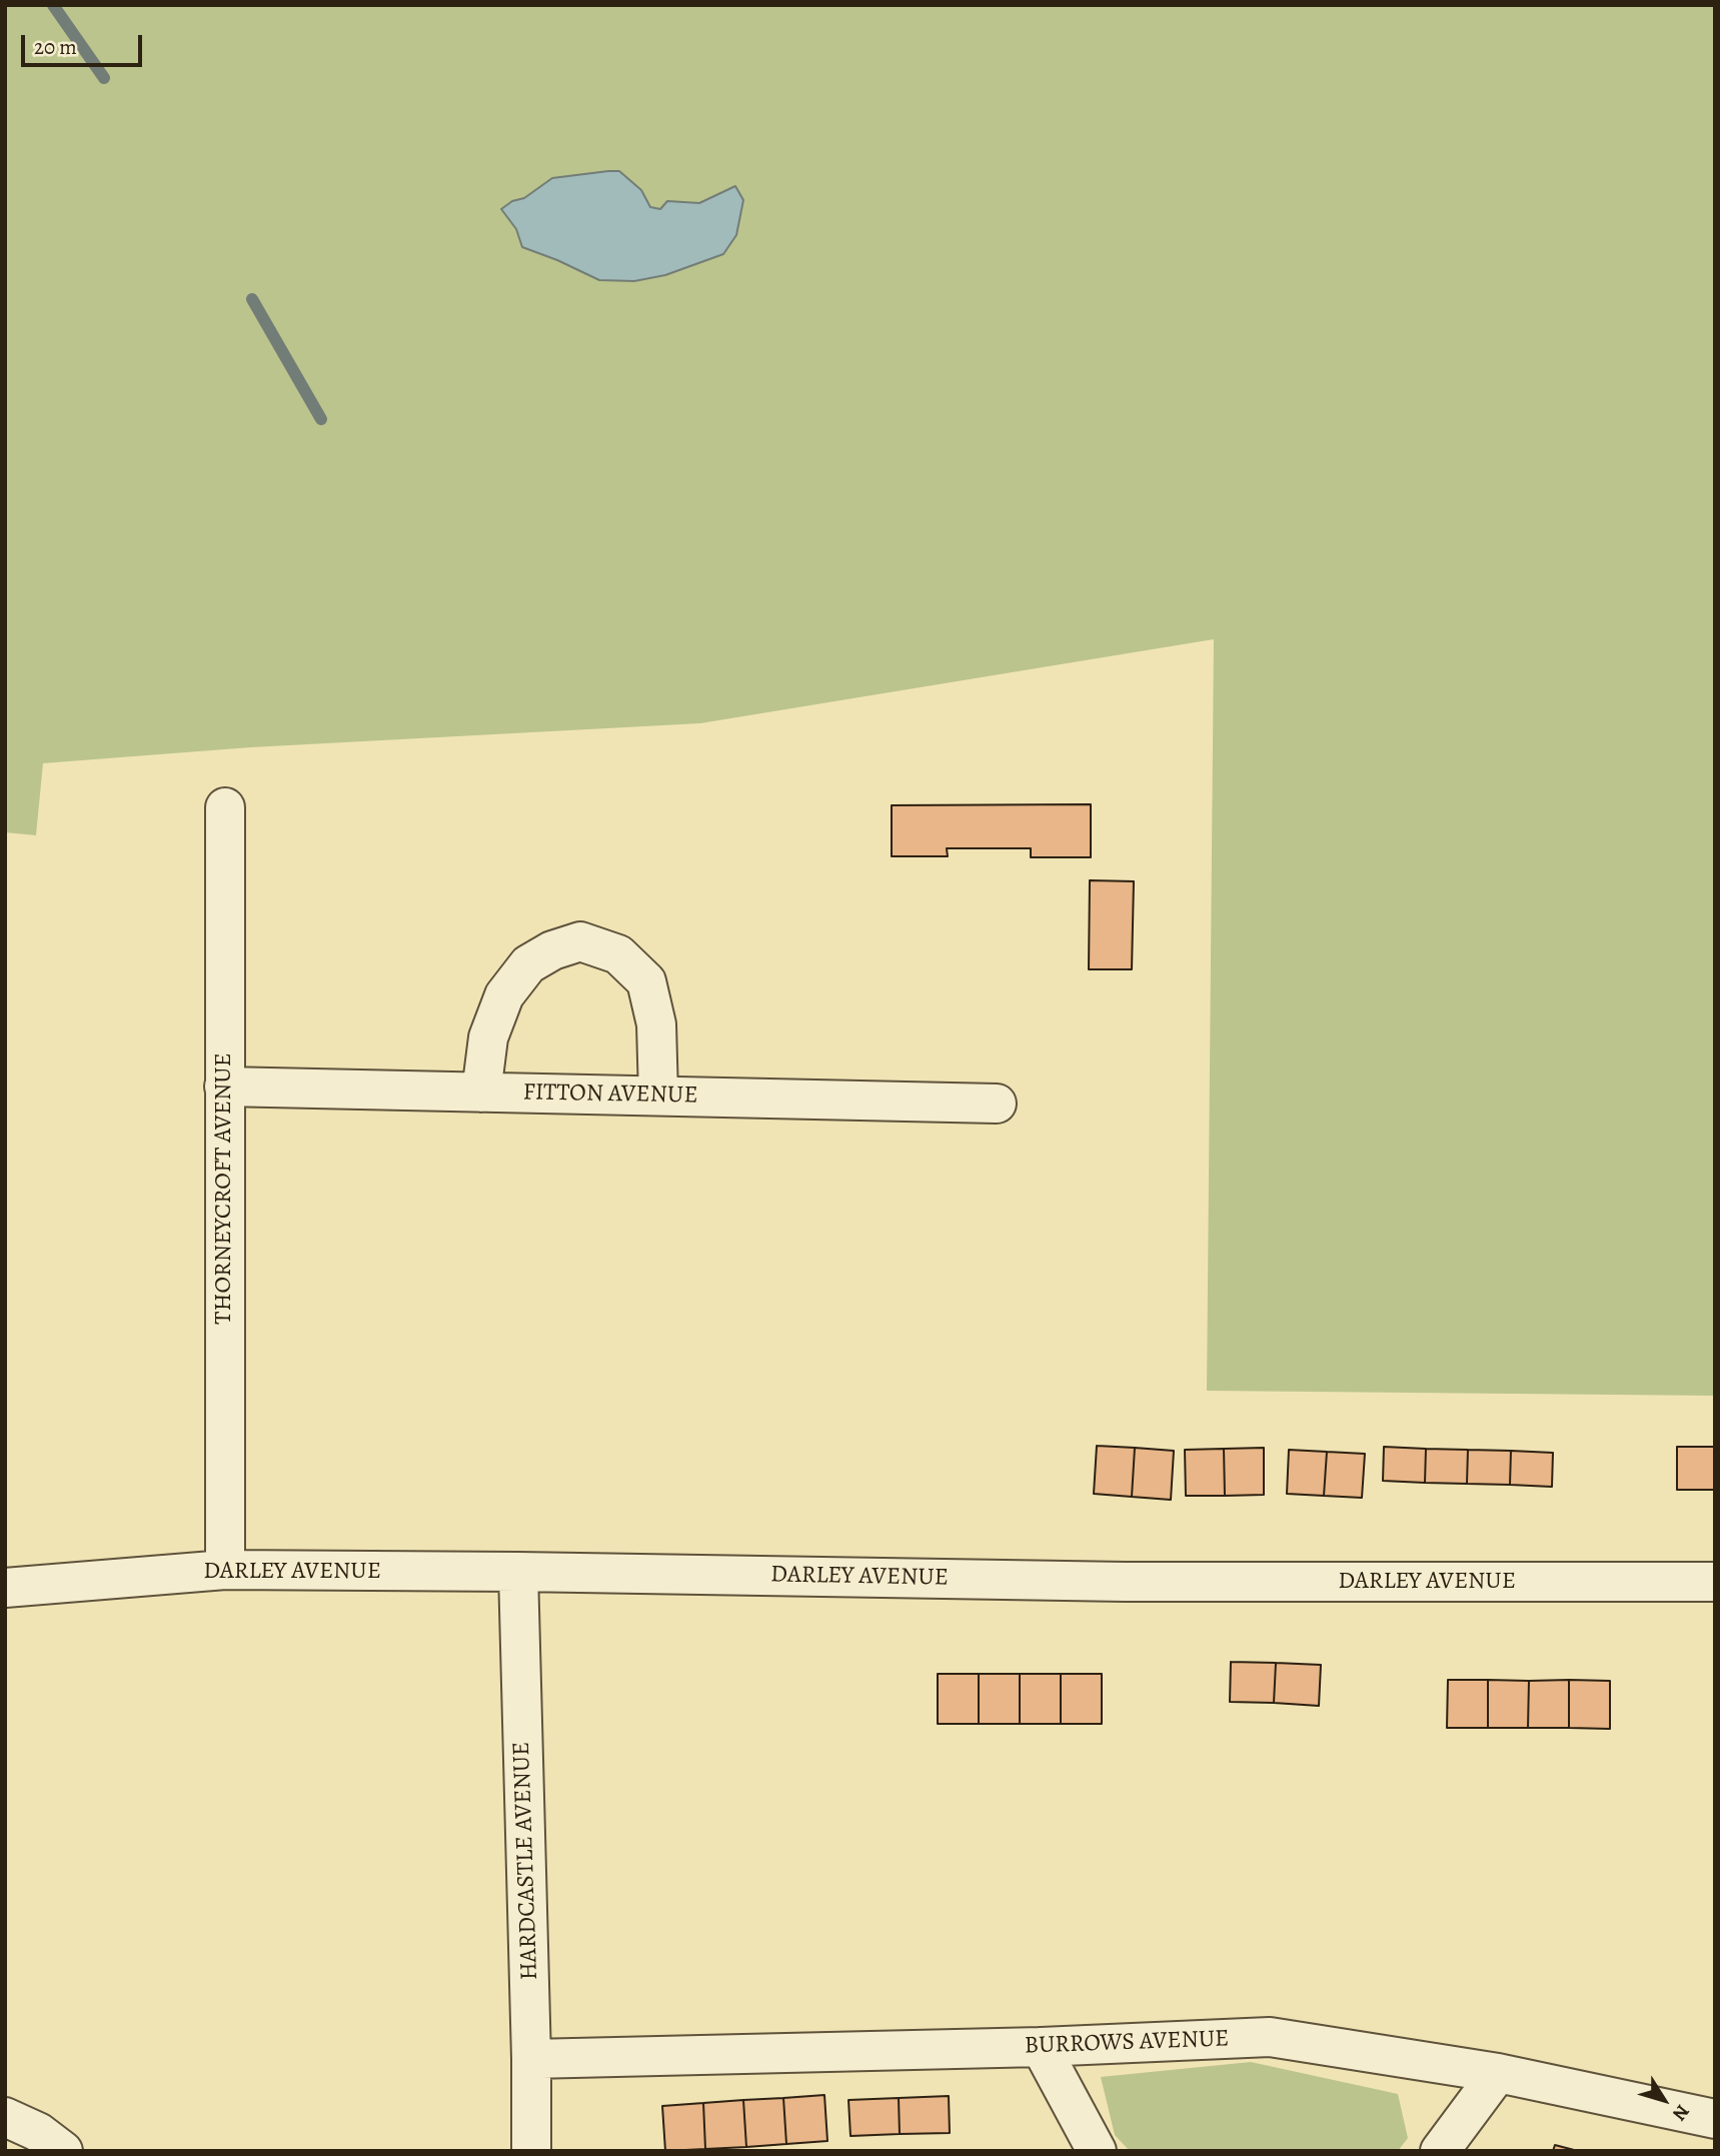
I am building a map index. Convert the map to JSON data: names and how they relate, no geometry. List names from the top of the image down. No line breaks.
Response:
{"streets":{"street":["FITTON AVENUE","THORNEYCROFT AVENUE","DARLEY AVENUE","HARDCASTLE AVENUE","BURROWS AVENUE"]},"crossings":[["FITTON AVENUE","THORNEYCROFT AVENUE"],["THORNEYCROFT AVENUE","DARLEY AVENUE"],["DARLEY AVENUE","HARDCASTLE AVENUE"],["HARDCASTLE AVENUE","BURROWS AVENUE"]],"scale_bar":"20 m","north":"bottom right"}
